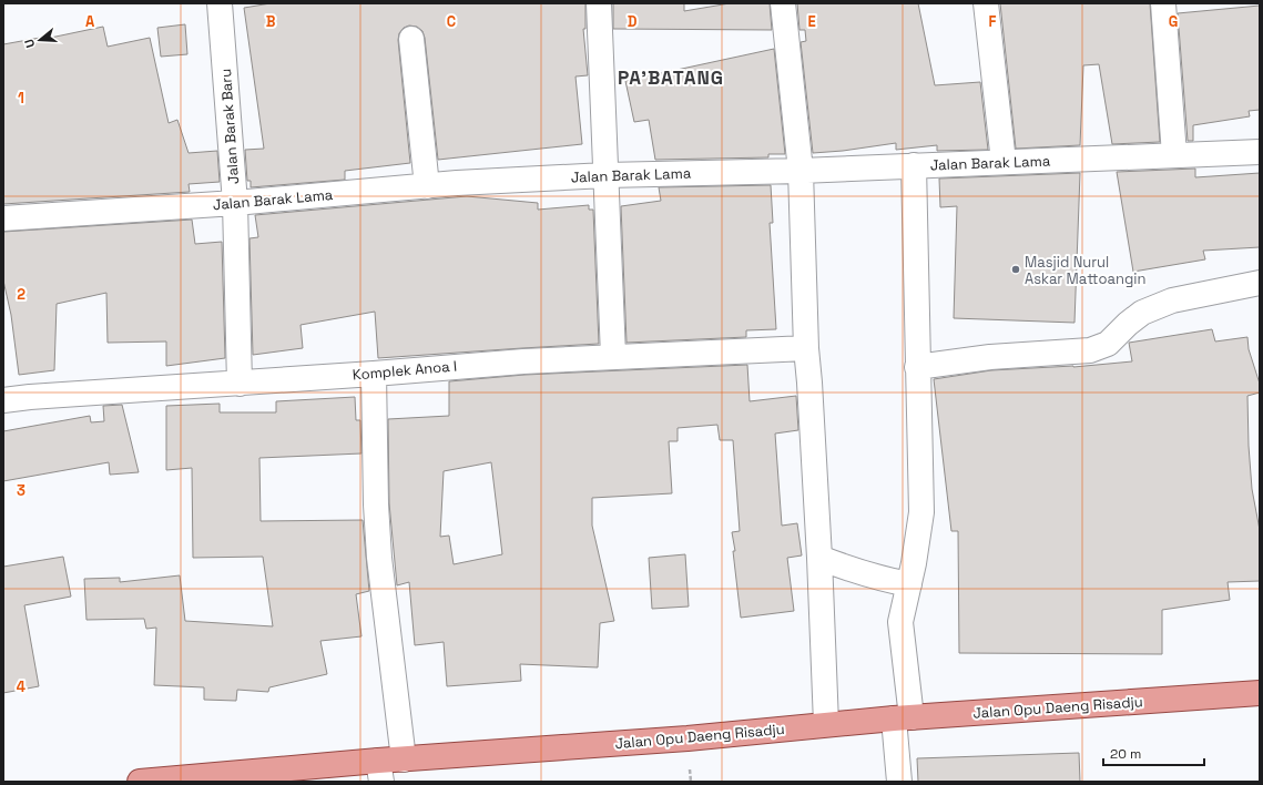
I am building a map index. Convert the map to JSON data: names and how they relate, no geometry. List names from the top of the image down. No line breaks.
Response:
{"streets":{"main road":["Jalan Opu Daeng Risadju"],"street":["Jalan Barak Baru","Jalan Barak Lama","Komplek Anoa I"]},"crossings":[["Jalan Barak Baru","Jalan Barak Lama"],["Jalan Barak Baru","Komplek Anoa I"]],"districts":["PA'BATANG"],"places":["Masjid Nurul Askar Mattoangin"],"scale_bar":"20 m","north":"left","grid":{"columns":["A","B","C","D","E","F","G"],"rows":["1","2","3","4"]}}
